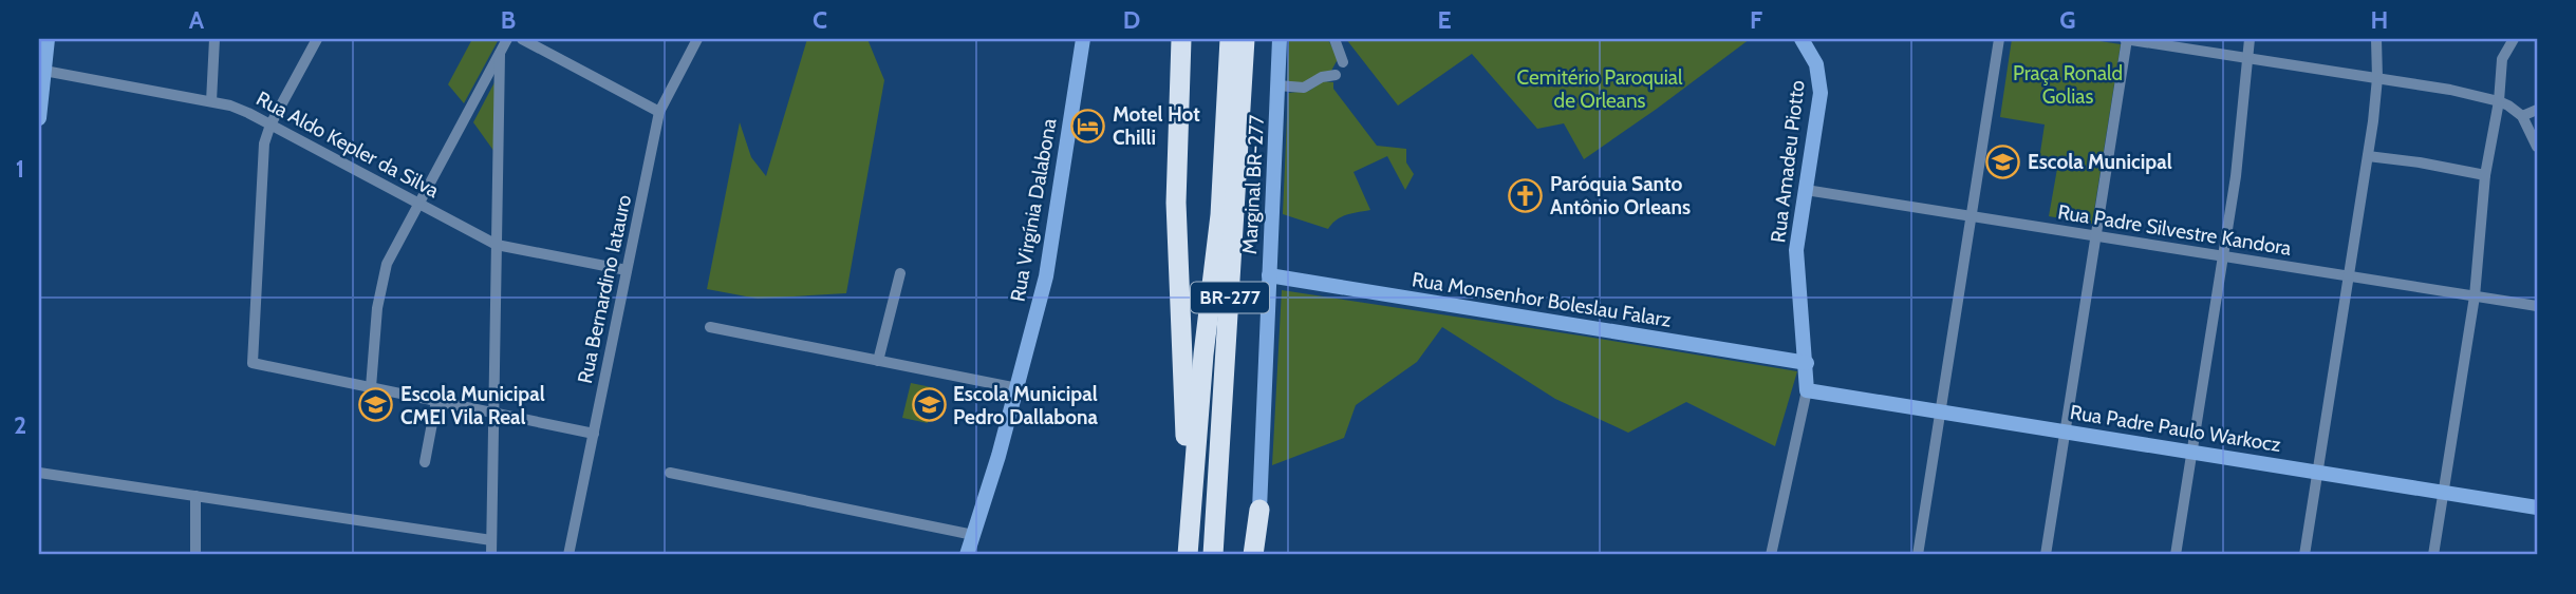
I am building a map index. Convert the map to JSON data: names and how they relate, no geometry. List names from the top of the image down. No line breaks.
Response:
{"streets":{"highway":["BR-277"],"street":["Rua Aldo Kepler da Silva","Rua Amadeu Piotto","Marginal BR-277","Rua Virgínia Dalabona","Rua Padre Silvestre Kandora","Rua Bernardino Iatauro","Rua Monsenhor Boleslau Falarz","Rua Padre Paulo Warkocz"]},"crossings":[["Rua Aldo Kepler da Silva","Rua Bernardino Iatauro"],["Rua Amadeu Piotto","Rua Padre Silvestre Kandora"],["Rua Amadeu Piotto","Rua Monsenhor Boleslau Falarz"],["Rua Amadeu Piotto","Rua Padre Paulo Warkocz"],["Marginal BR-277","Rua Monsenhor Boleslau Falarz"]],"parks":["Praça Ronald Golias","Cemitério Paroquial de Orleans"],"places":{"hotel":["Motel Hot Chilli"],"school or university":["Escola Municipal","Escola Municipal CMEI Vila Real","Escola Municipal Pedro Dallabona"],"church":["Paróquia Santo Antônio Orleans"]},"grid":{"columns":["A","B","C","D","E","F","G","H"],"rows":["1","2"]}}
